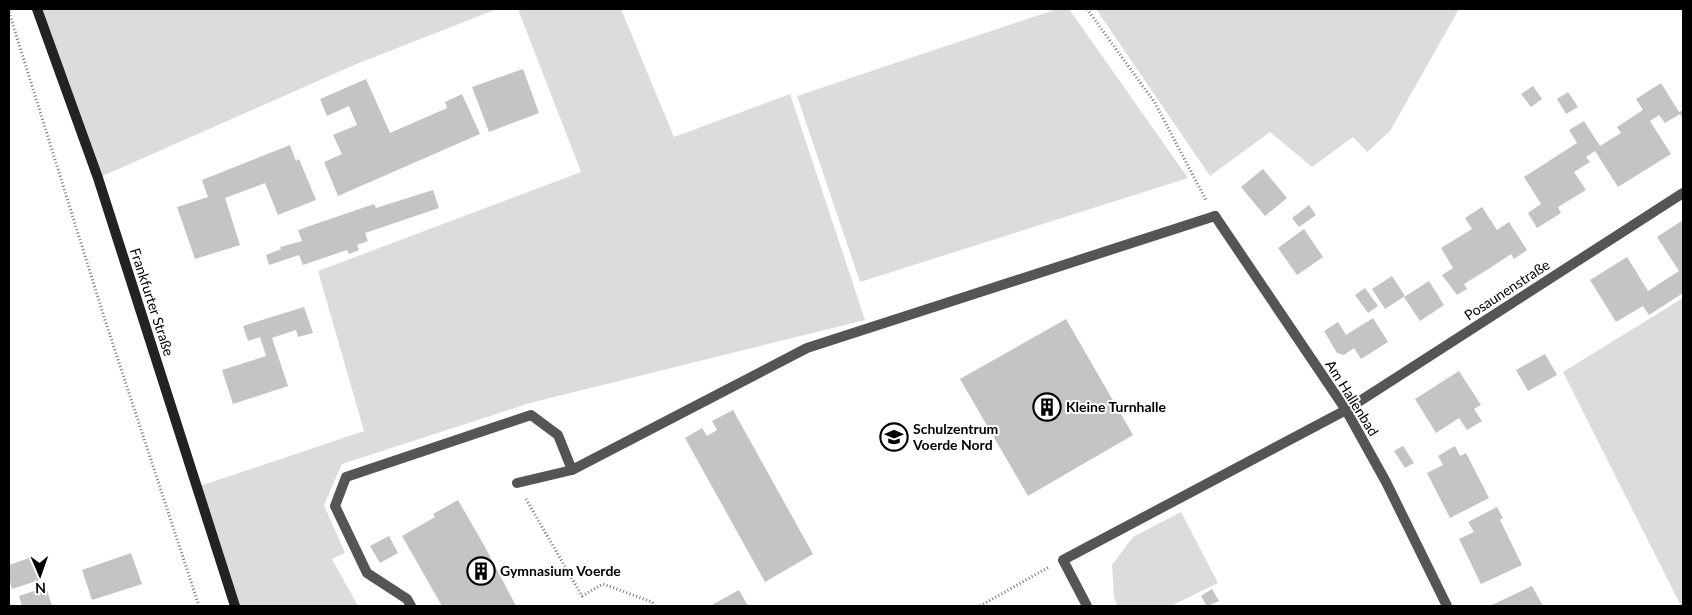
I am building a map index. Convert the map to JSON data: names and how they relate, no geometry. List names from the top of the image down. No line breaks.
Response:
{"streets":{"main road":["Frankfurter Straße"],"street":["Posaunenstraße","Am Hallenbad"]},"crossings":[["Posaunenstraße","Am Hallenbad"]],"places":{"building":["Kleine Turnhalle","Gymnasium Voerde"],"school or university":["Schulzentrum Voerde Nord"]},"north":"bottom"}
